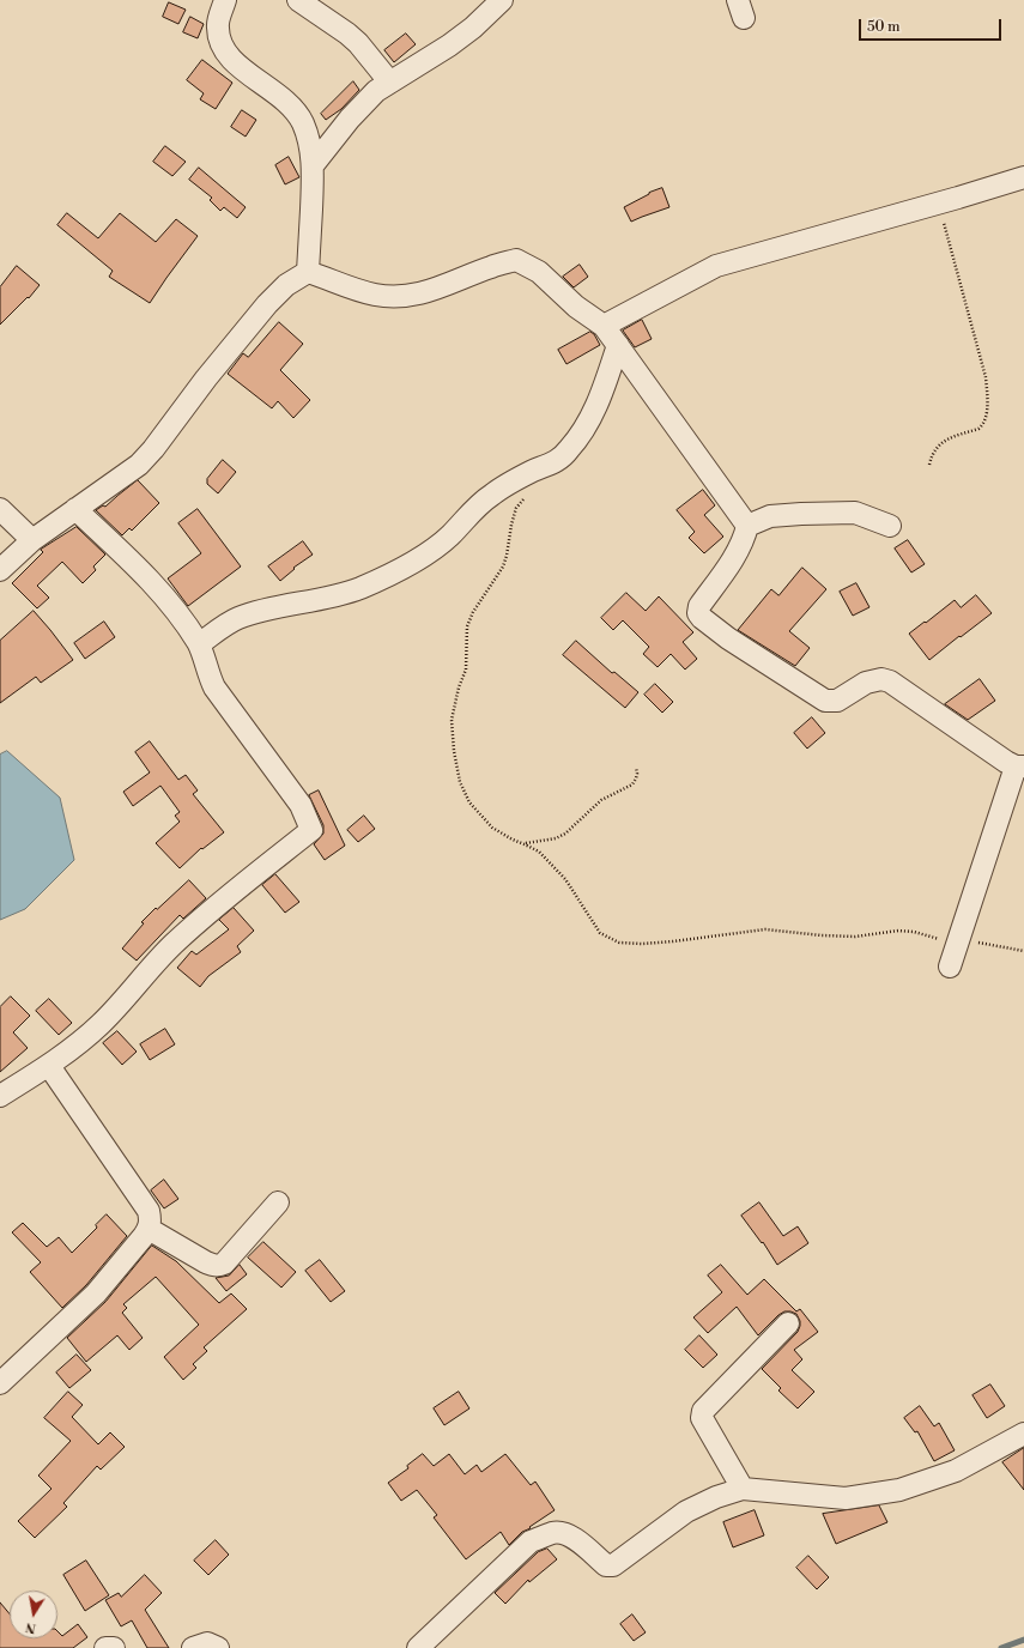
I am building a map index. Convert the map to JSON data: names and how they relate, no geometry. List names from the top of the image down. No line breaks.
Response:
{"scale_bar":"50 m","north":"bottom"}
